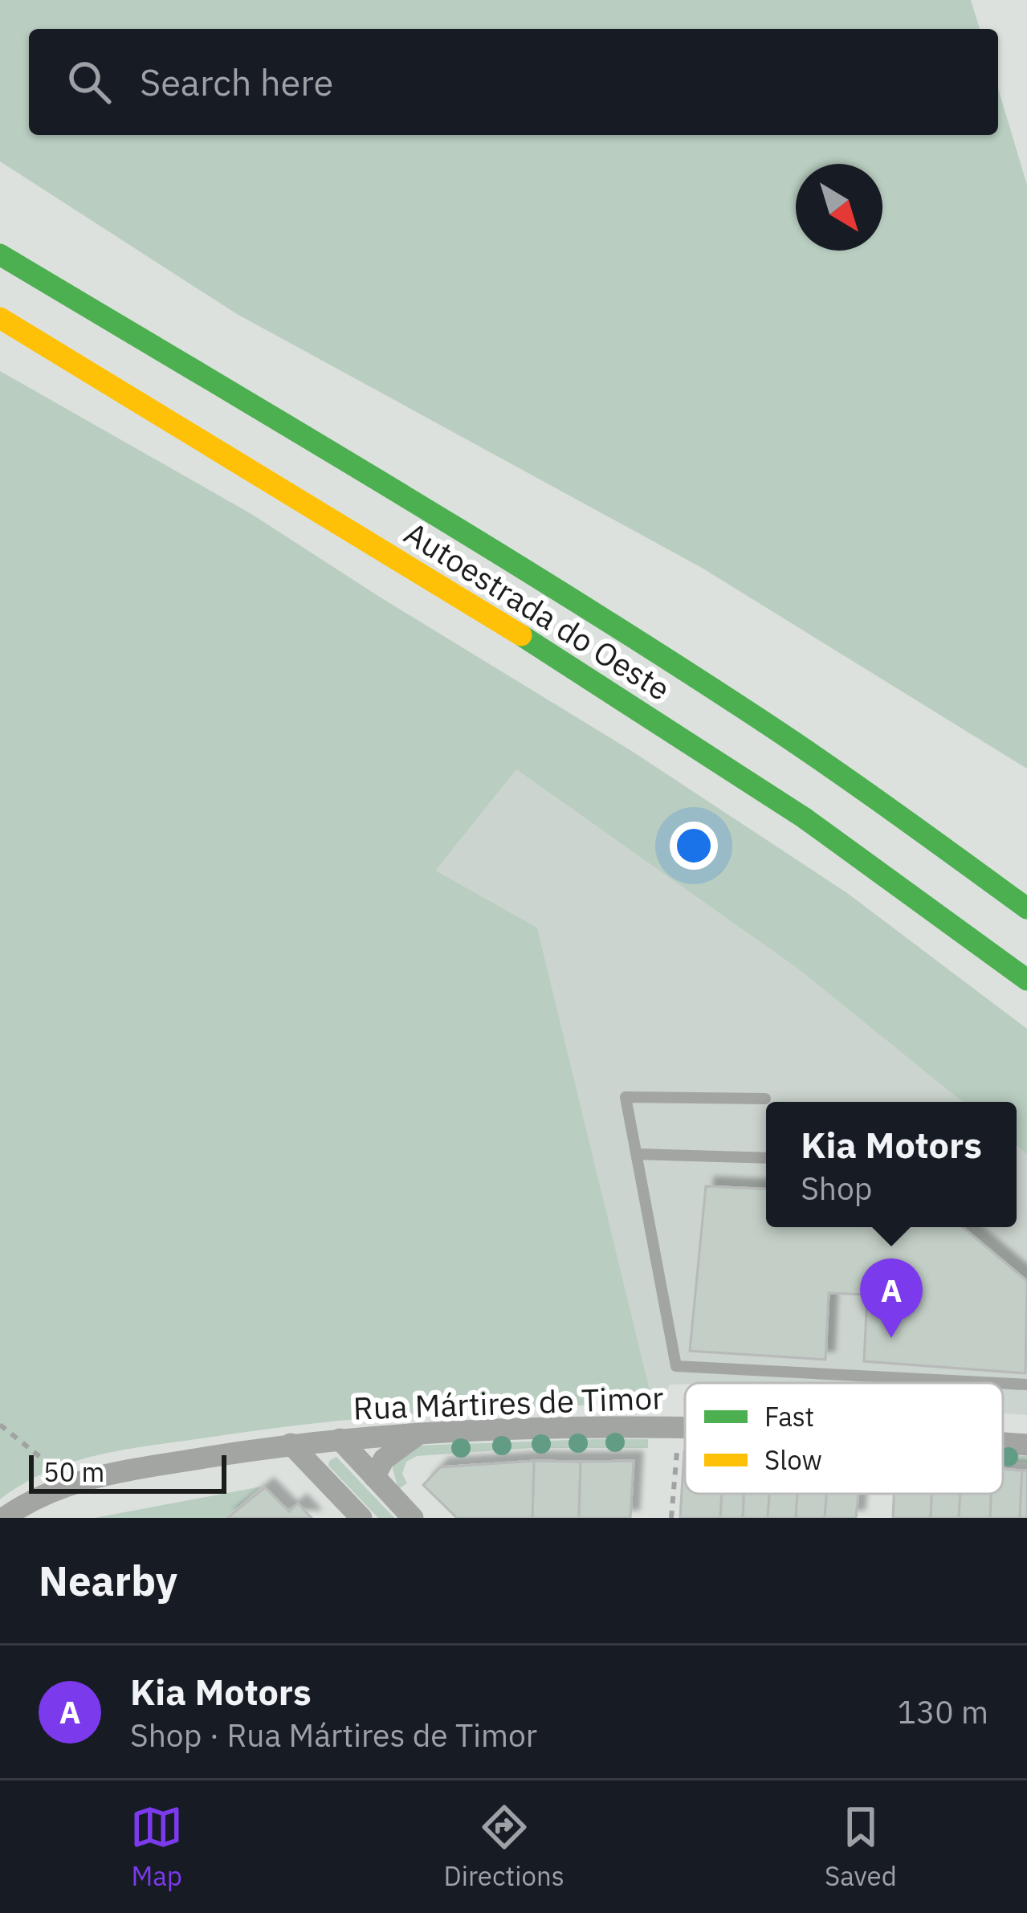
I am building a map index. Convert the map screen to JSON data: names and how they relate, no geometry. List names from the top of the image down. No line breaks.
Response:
{"streets":{"highway":["Autoestrada do Oeste"],"street":["Rua Mártires de Timor"]},"legend":["Fast","Slow"],"scale_bar":"50 m","north":"bottom right","page":{"search":"Search here","popup":["Kia Motors","Shop"],"pins":"A","scale":"50 m","heading":"Nearby","list":[{"mark":"A","name":"Kia Motors","note":"Shop · Rua Mártires de Timor","value":"130 m"}],"nav":["Map","Directions","Saved"]}}
